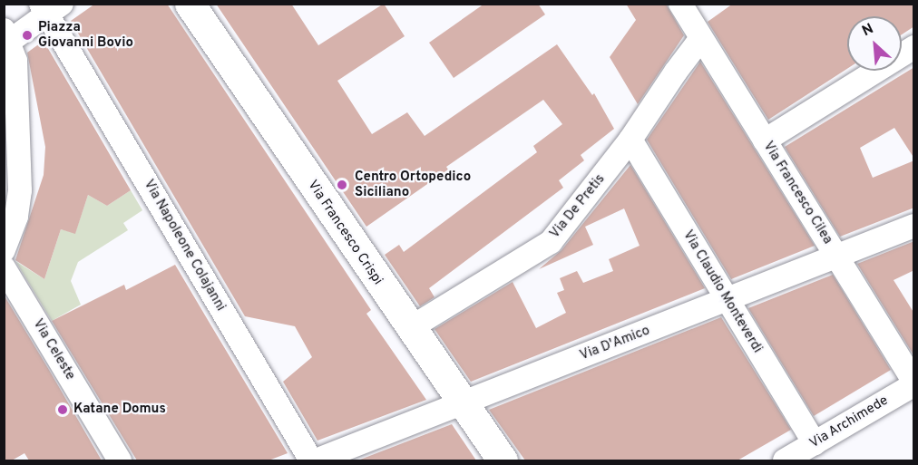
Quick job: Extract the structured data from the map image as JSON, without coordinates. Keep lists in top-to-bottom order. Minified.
{"streets":{"main road":["Via Francesco Crispi"],"street":["Via Francesco Cilea","Via De Pretis","Via Napoleone Colajanni","Via Claudio Monteverdi","Via D'Amico","Via Celeste","Via Archimede"]},"crossings":[["Via Francesco Cilea","Via De Pretis"],["Via Francesco Cilea","Via D'Amico"],["Via Francesco Cilea","Via Archimede"],["Via De Pretis","Via Francesco Crispi"],["Via De Pretis","Via Claudio Monteverdi"],["Via Francesco Crispi","Via D'Amico"],["Via Claudio Monteverdi","Via D'Amico"],["Via Claudio Monteverdi","Via Archimede"]],"places":["Piazza Giovanni Bovio","Centro Ortopedico Siciliano","Katane Domus"],"north":"top left"}
